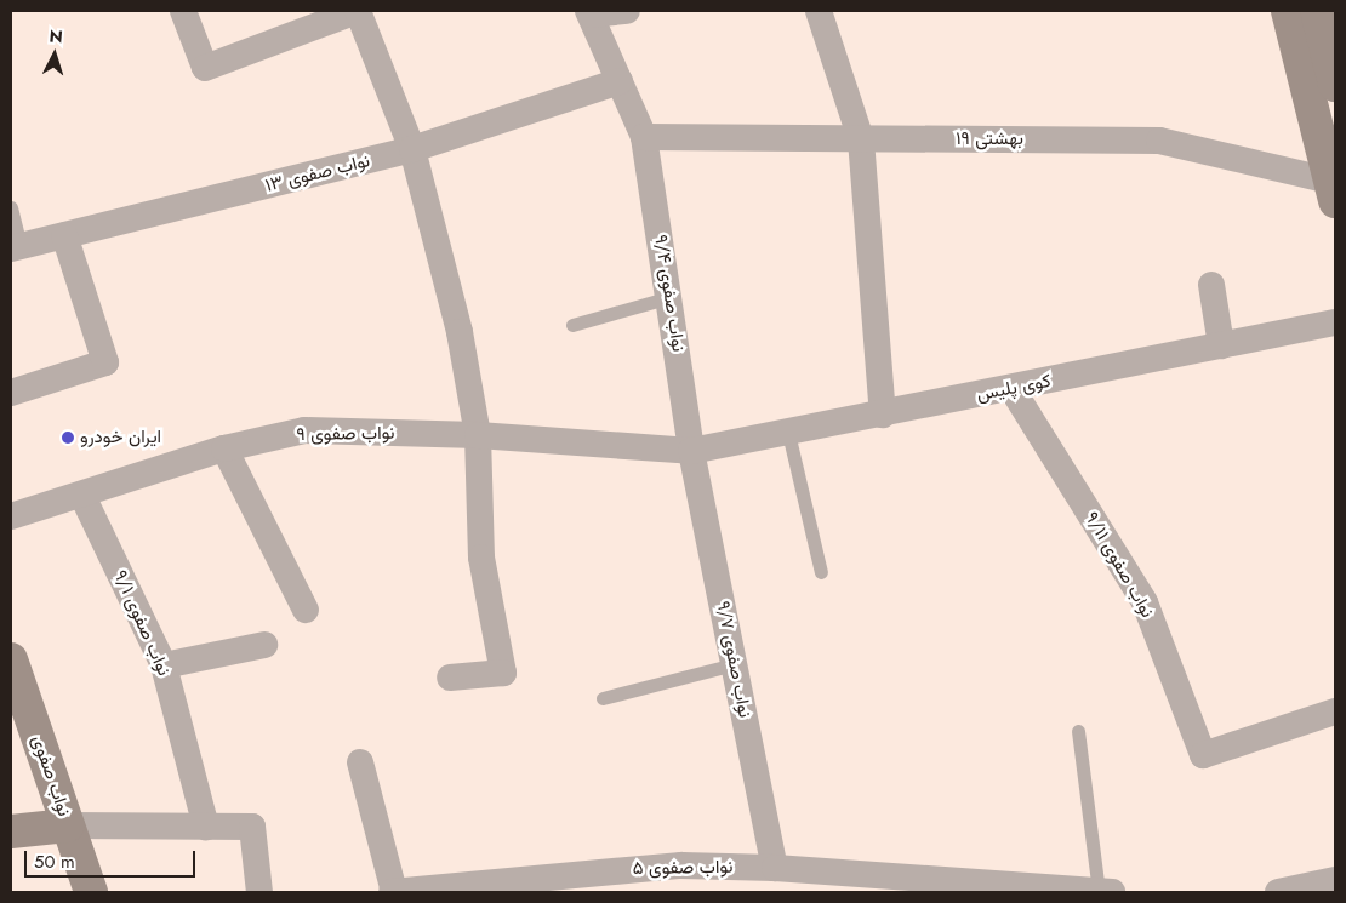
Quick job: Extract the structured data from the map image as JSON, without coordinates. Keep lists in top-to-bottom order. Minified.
{"streets":{"main road":["نواب صفوی"],"street":["بهشتی ۱۹","نواب صفوی ۱۳","نواب صفوی ۹/۴","کوی پلیس","نواب صفوی ۹","نواب صفوی ۹/۱۱","نواب صفوی ۹/۱","نواب صفوی ۹/۷","نواب صفوی ۵"]},"crossings":[["بهشتی ۱۹","نواب صفوی ۹/۴"],["نواب صفوی ۱۳","نواب صفوی ۹/۴"],["نواب صفوی ۹/۴","کوی پلیس"],["نواب صفوی ۹/۴","نواب صفوی ۹"],["نواب صفوی ۹/۴","نواب صفوی ۹/۷"],["کوی پلیس","نواب صفوی ۹"],["کوی پلیس","نواب صفوی ۹/۱۱"],["کوی پلیس","نواب صفوی ۹/۷"],["نواب صفوی ۹","نواب صفوی ۹/۱"],["نواب صفوی ۹","نواب صفوی ۹/۷"],["نواب صفوی ۹/۷","نواب صفوی ۵"]],"places":["ایران خودرو"],"scale_bar":"50 m","north":"top"}
